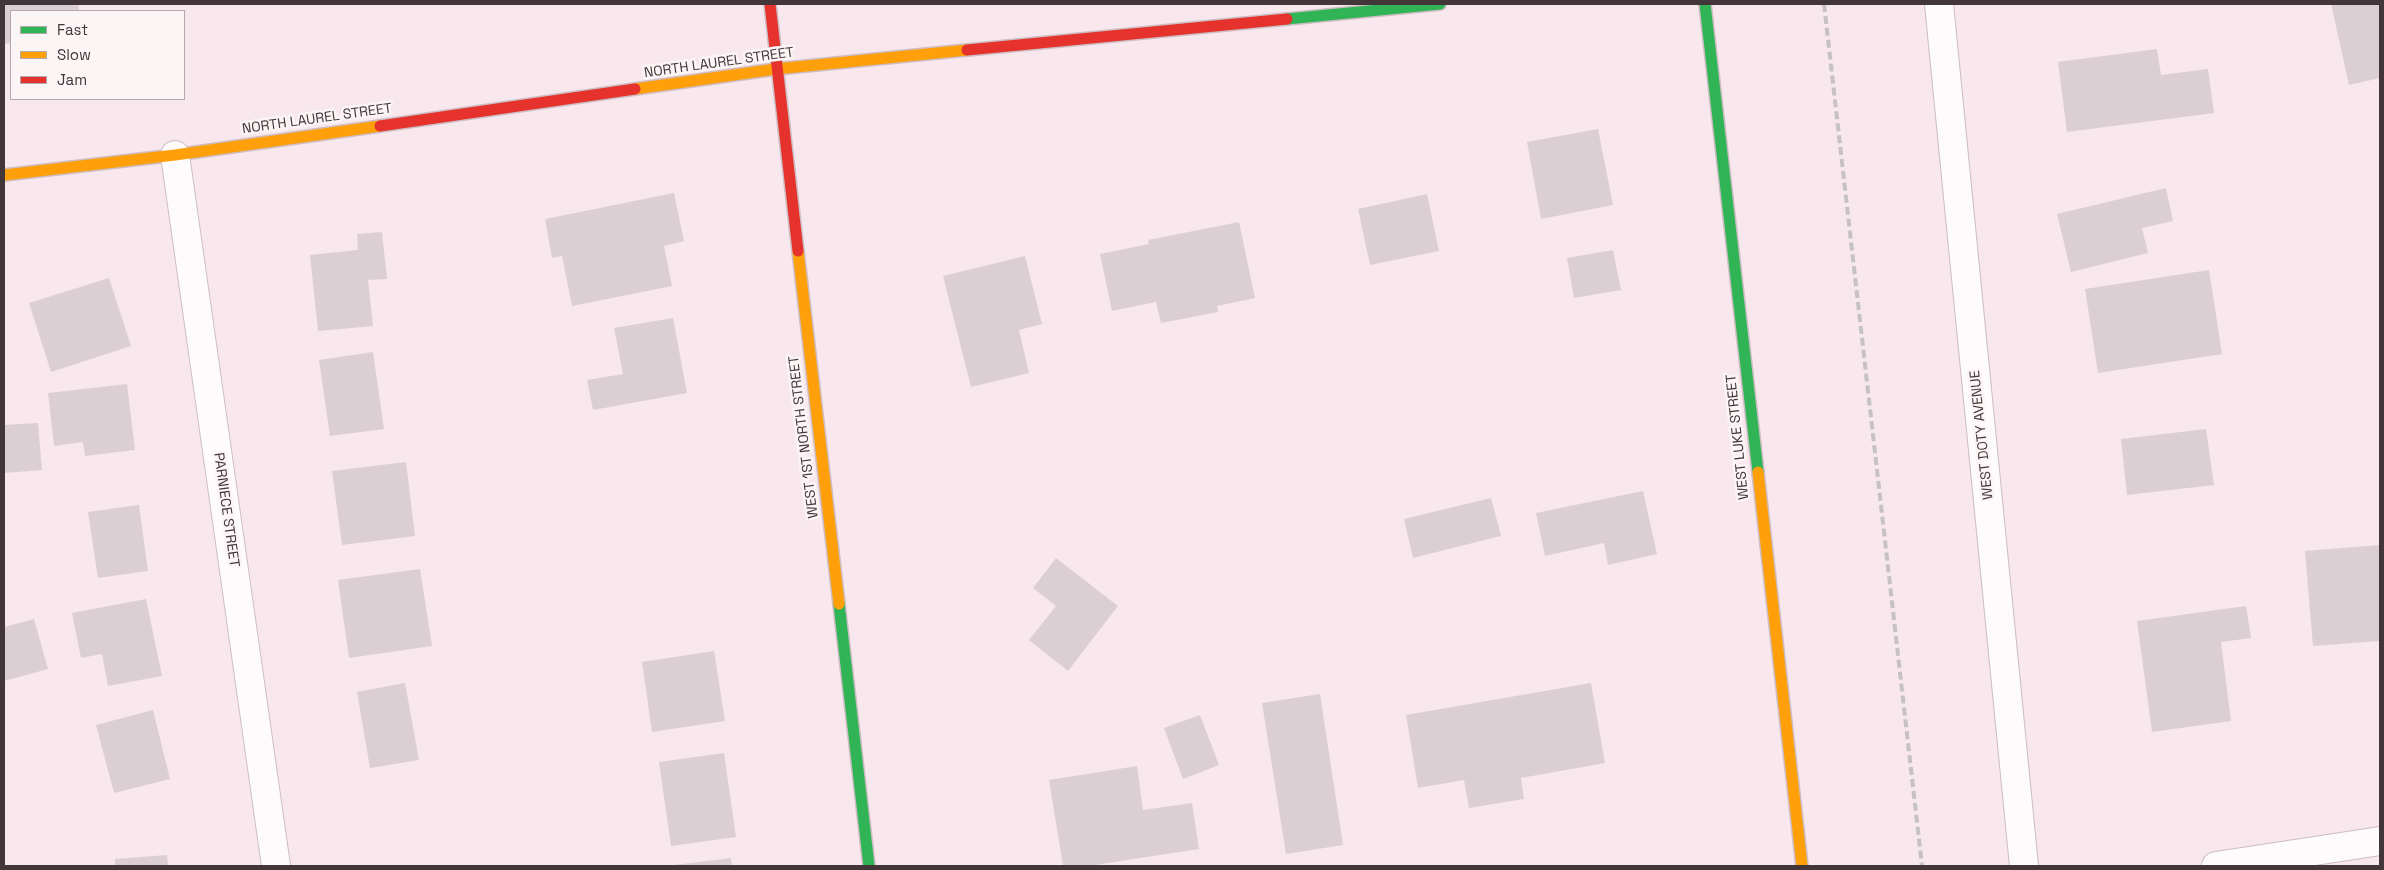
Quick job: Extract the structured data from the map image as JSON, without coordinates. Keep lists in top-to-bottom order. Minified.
{"streets":{"street":["NORTH LAUREL STREET","WEST DOTY AVENUE","WEST 1ST NORTH STREET","WEST LUKE STREET","PARNIECE STREET"]},"crossings":[["NORTH LAUREL STREET","WEST 1ST NORTH STREET"],["NORTH LAUREL STREET","PARNIECE STREET"]],"legend":["Fast","Slow","Jam"]}
